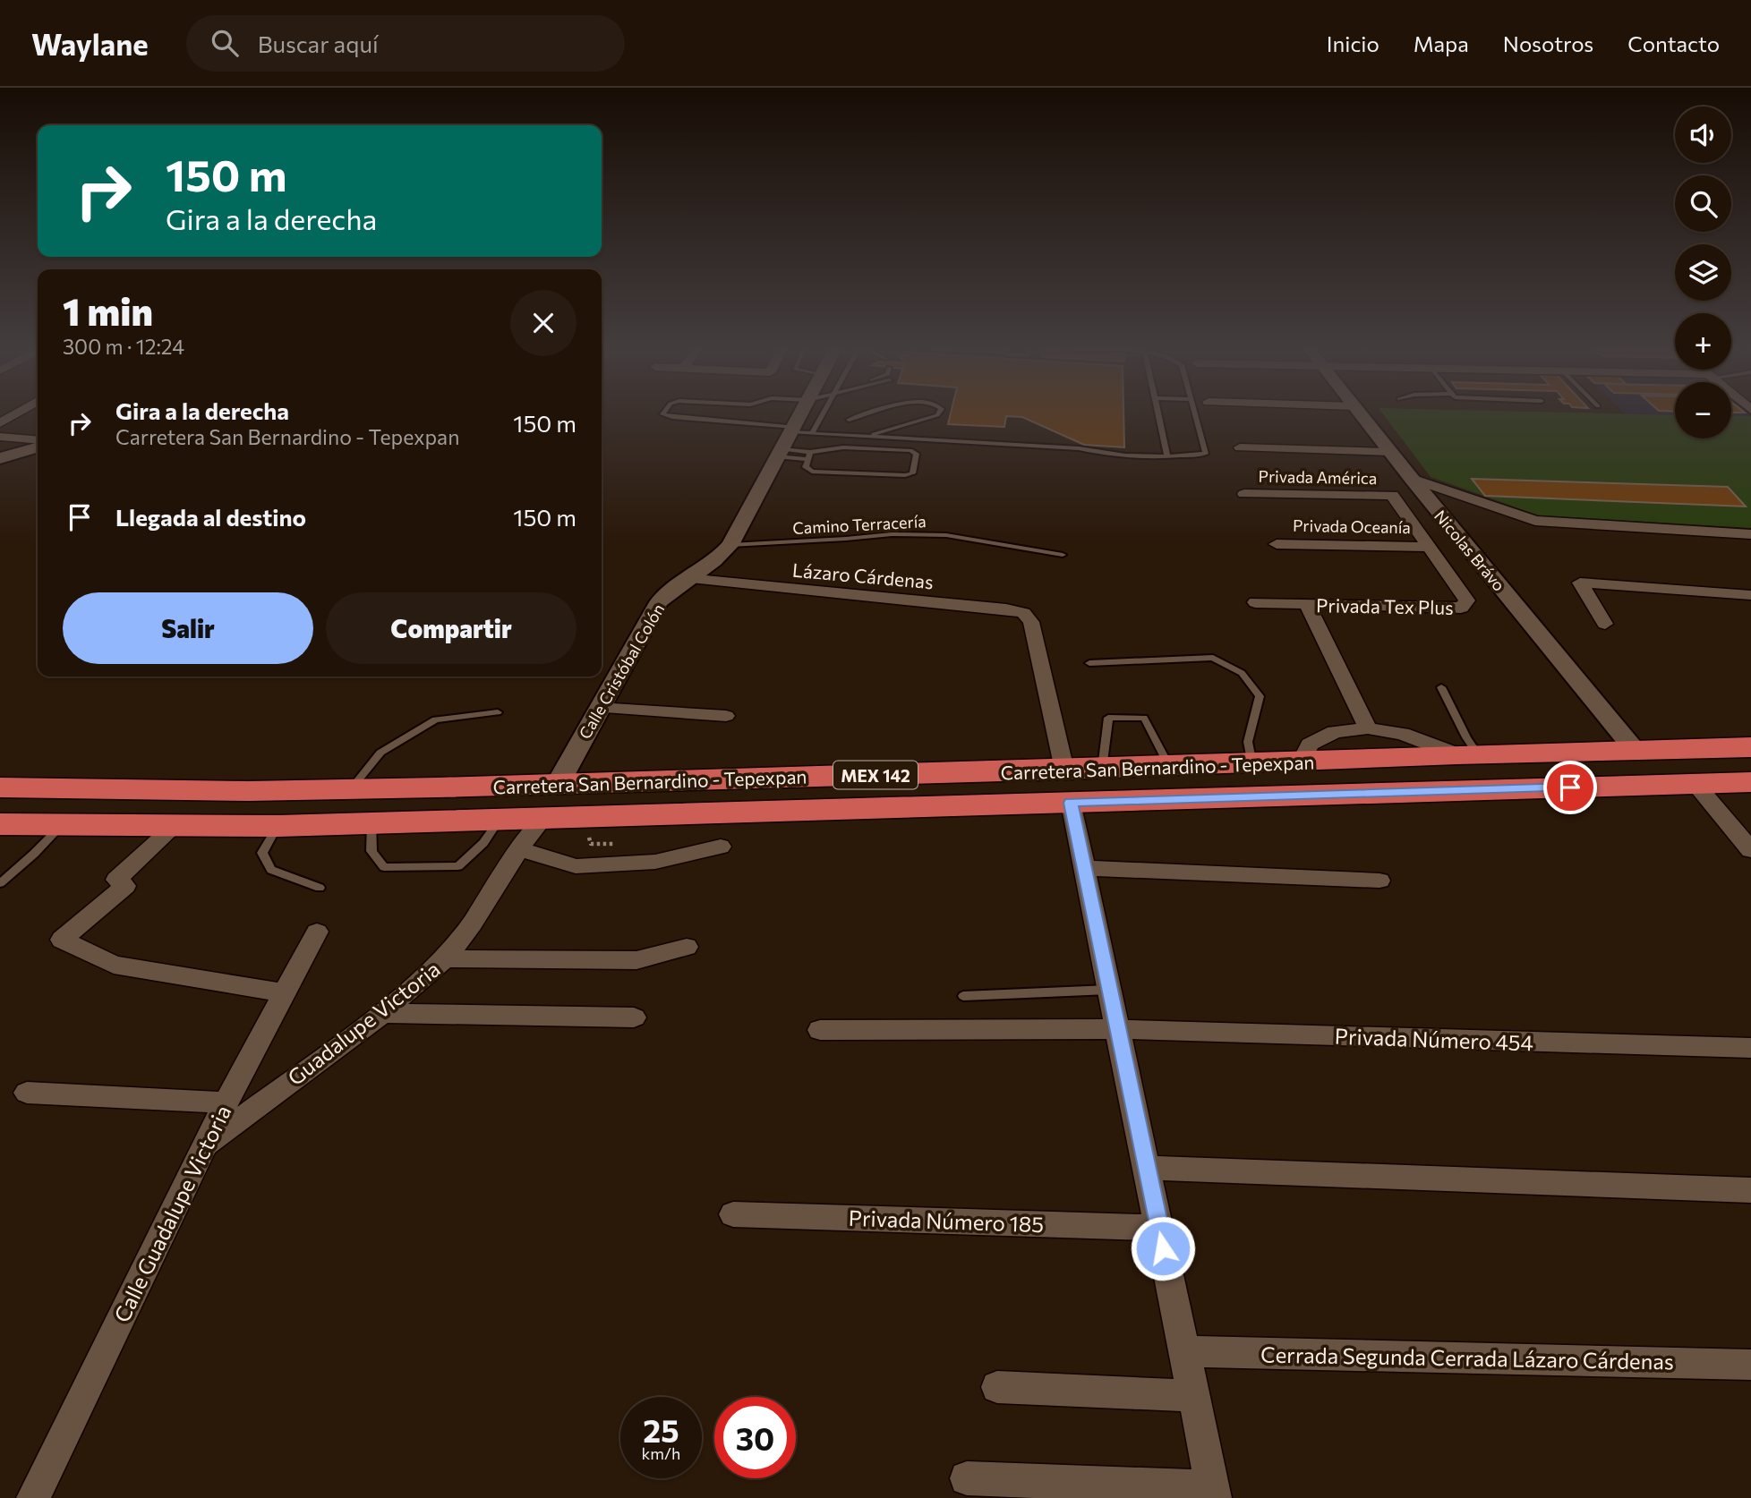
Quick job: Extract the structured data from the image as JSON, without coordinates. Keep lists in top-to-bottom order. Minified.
{"streets":{"highway":["Carretera San Bernardino - Tepexpan","MEX 142"],"street":["Privada América","Privada Oceanía","Nicolas Brávo","Lázaro Cárdenas","Privada Tex Plus","Calle Cristóbal Colón","Guadalupe Victoria","Privada Número 454","Calle Guadalupe Victoria","Privada Número 185","Cerrada Segunda Cerrada Lázaro Cárdenas"],"lane":["Camino Terracería"]},"crossings":[["Privada América","Privada Tex Plus"],["Camino Terracería","Calle Cristóbal Colón"],["Privada Oceanía","Privada Tex Plus"],["Nicolas Brávo","Carretera San Bernardino - Tepexpan"],["Lázaro Cárdenas","Calle Cristóbal Colón"],["Lázaro Cárdenas","Carretera San Bernardino - Tepexpan"],["Calle Cristóbal Colón","Carretera San Bernardino - Tepexpan"],["Carretera San Bernardino - Tepexpan","Guadalupe Victoria"],["Guadalupe Victoria","Calle Guadalupe Victoria"]],"page":{"header":"Waylane","search":"Buscar aquí","nav":["Inicio","Mapa","Nosotros","Contacto"],"map_buttons":["+","−"],"turn":["150 m","Gira a la derecha"],"heading":["1 min","300 m · 12:24"],"list":[{"name":"Gira a la derecha","note":"Carretera San Bernardino - Tepexpan","value":"150 m"},{"name":"Llegada al destino","value":"150 m"}],"buttons":["Salir","Compartir"],"speed":"25 km/h","limit":"30"}}
